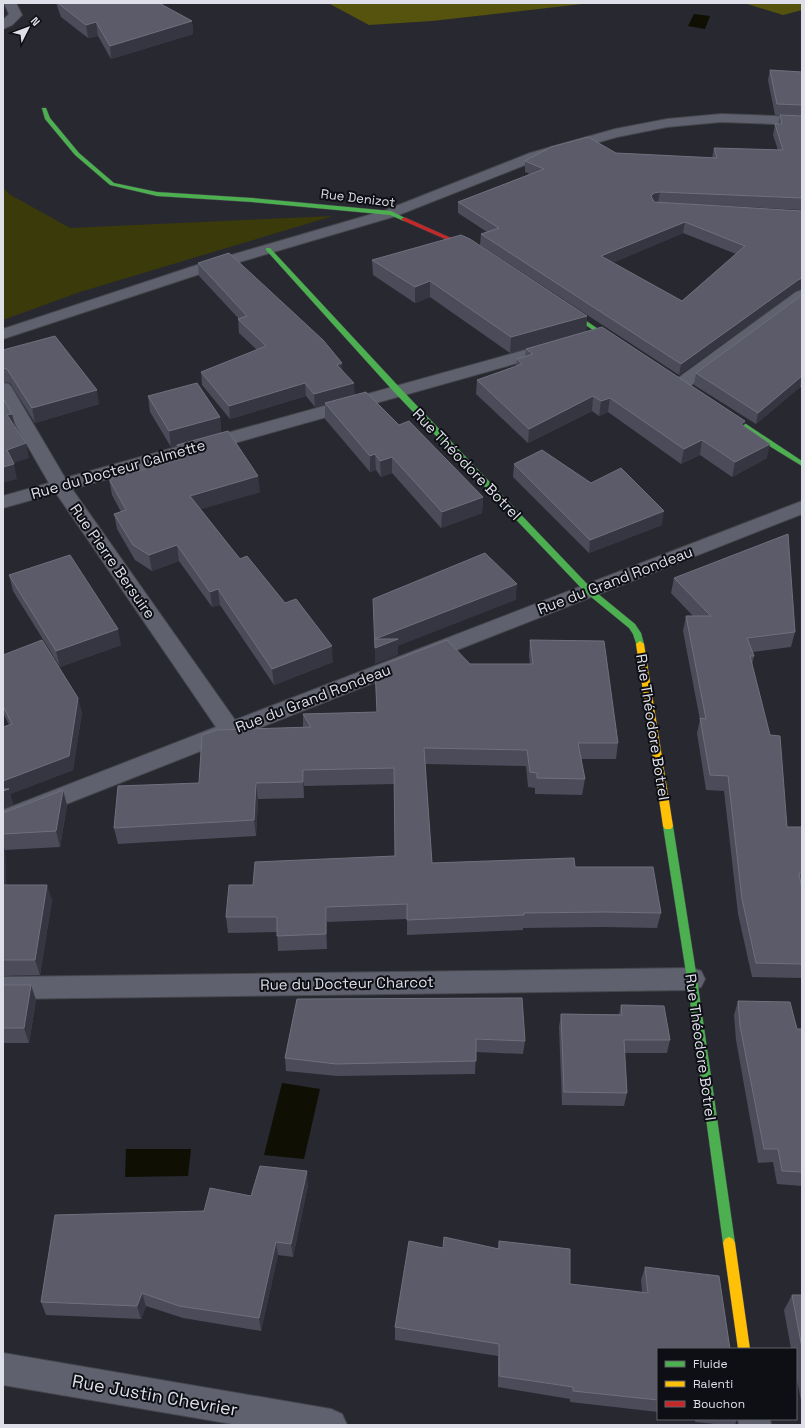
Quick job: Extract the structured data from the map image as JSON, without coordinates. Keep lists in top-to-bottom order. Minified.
{"streets":{"street":["Rue Denizot","Rue Théodore Botrel","Rue du Docteur Calmette","Rue Pierre Bersuire","Rue du Grand Rondeau","Rue du Docteur Charcot","Rue Justin Chevrier"]},"crossings":[["Rue Théodore Botrel","Rue du Docteur Calmette"],["Rue Théodore Botrel","Rue du Grand Rondeau"],["Rue Théodore Botrel","Rue du Docteur Charcot"],["Rue du Docteur Calmette","Rue Pierre Bersuire"],["Rue Pierre Bersuire","Rue du Grand Rondeau"]],"legend":["Fluide","Ralenti","Bouchon"],"north":"top right"}
